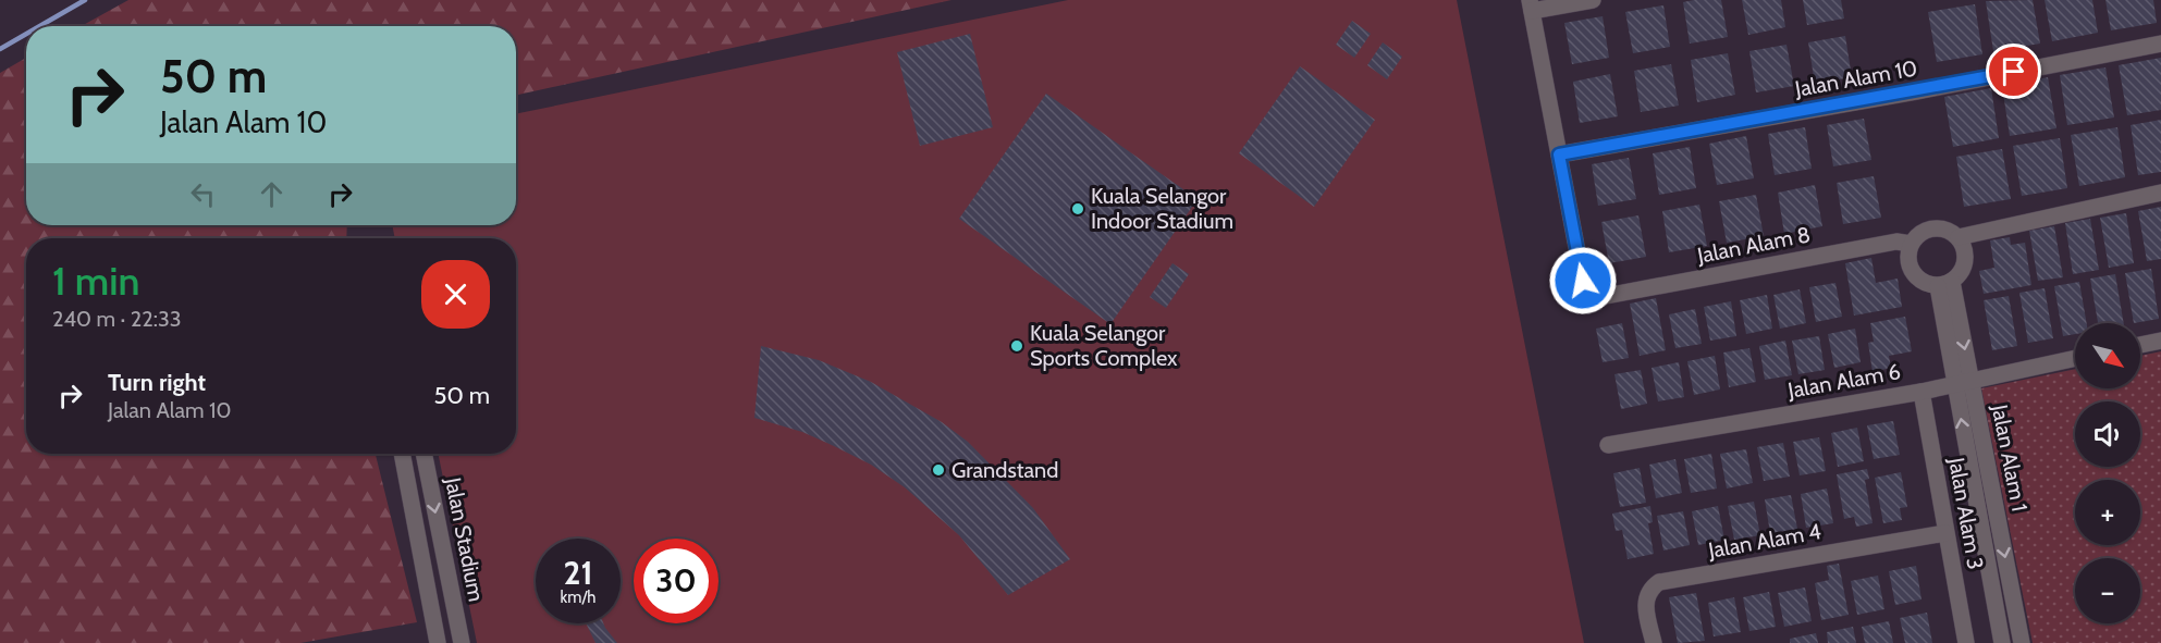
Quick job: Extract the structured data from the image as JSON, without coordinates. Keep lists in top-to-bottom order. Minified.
{"streets":{"street":["Jalan Alam 10","Jalan Alam 8","Jalan Alam 6","Jalan Alam 1","Jalan Alam 3","Jalan Stadium","Jalan Alam 4"]},"crossings":[["Jalan Alam 10","Jalan Alam 8"],["Jalan Alam 8","Jalan Alam 1"],["Jalan Alam 6","Jalan Alam 1"],["Jalan Alam 6","Jalan Alam 3"],["Jalan Alam 3","Jalan Alam 4"]],"places":["Kuala Selangor Indoor Stadium","Kuala Selangor Sports Complex","Grandstand"],"north":"bottom right","page":{"turn":["50 m","Jalan Alam 10"],"heading":["1 min","240 m · 22:33"],"map_buttons":["+","−"],"list":[{"name":"Turn right","note":"Jalan Alam 10","value":"50 m"}],"speed":"21 km/h","limit":"30"}}
